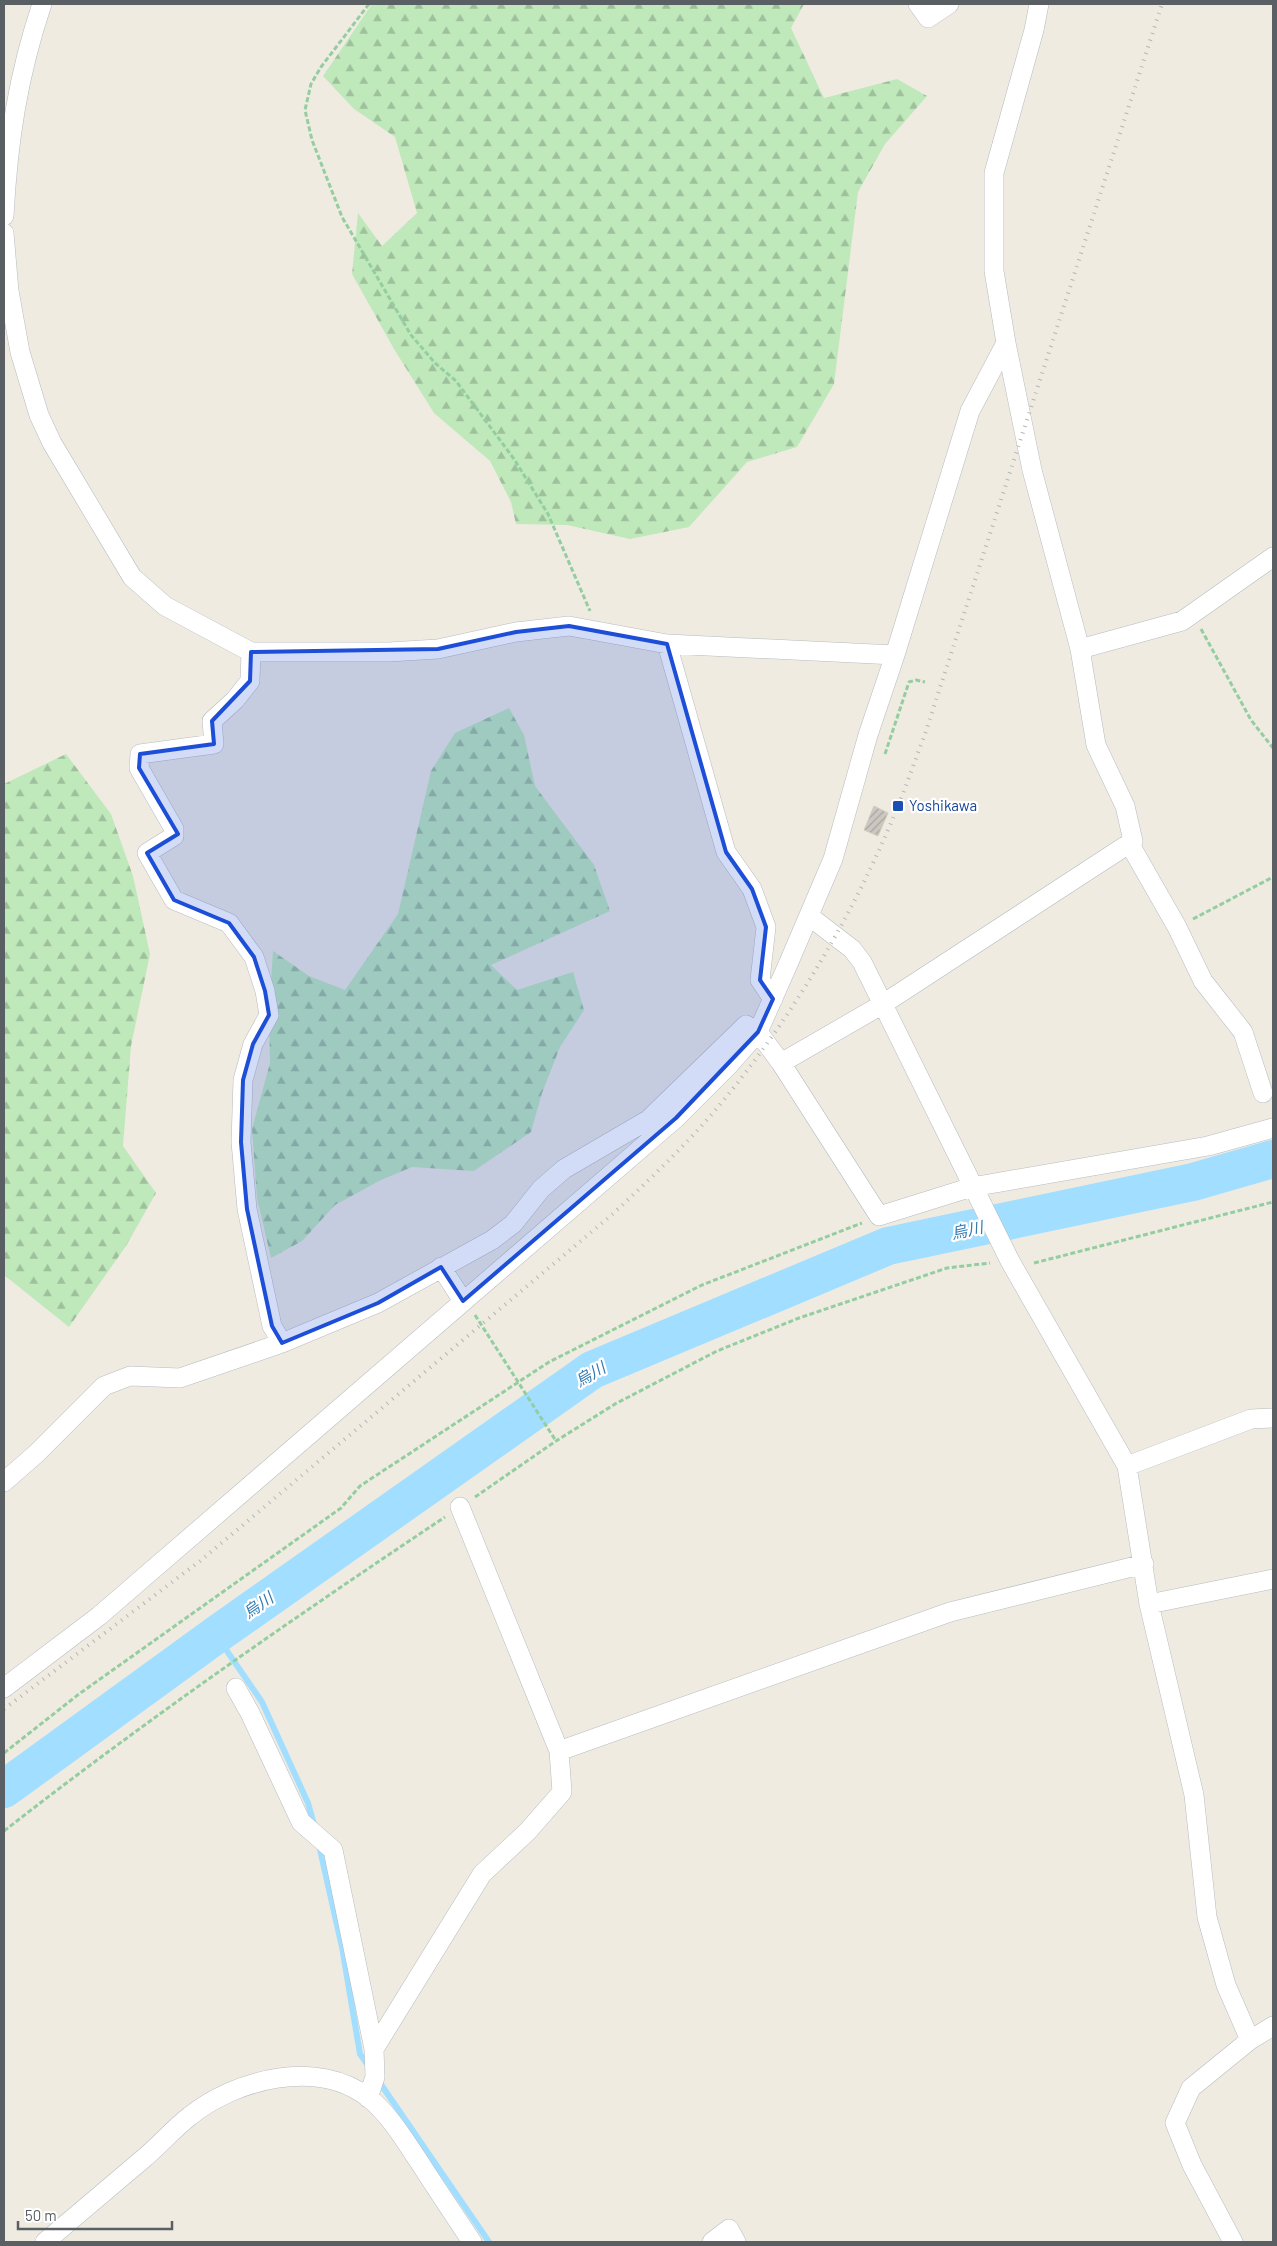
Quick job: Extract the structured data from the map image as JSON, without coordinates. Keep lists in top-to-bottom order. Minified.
{"water":["烏川"],"places":{"transit":["Yoshikawa"]},"scale_bar":"50 m"}
